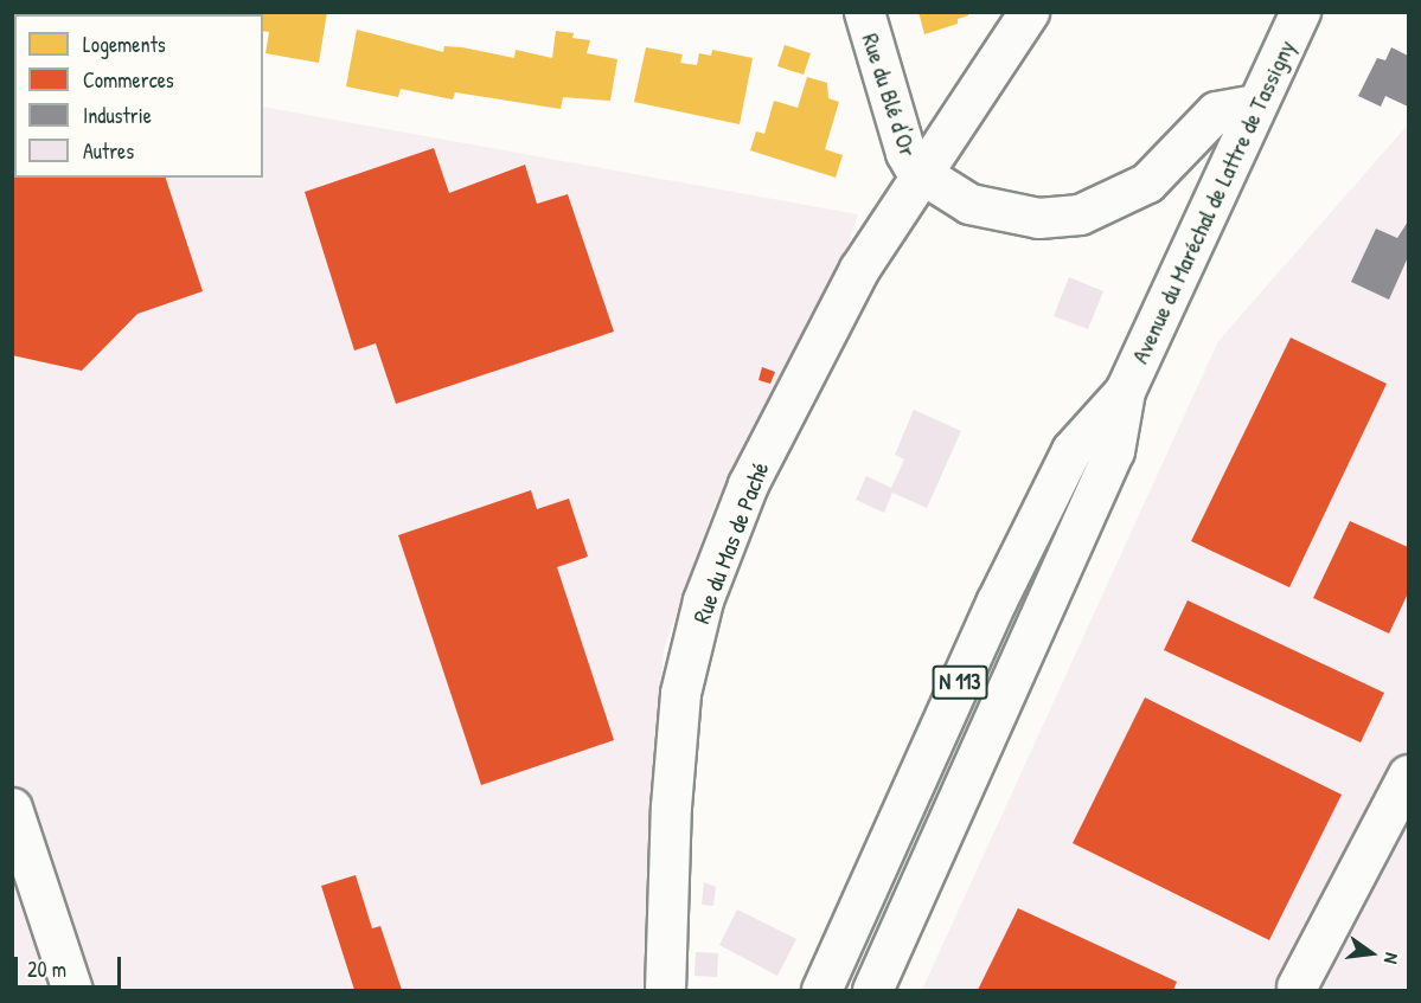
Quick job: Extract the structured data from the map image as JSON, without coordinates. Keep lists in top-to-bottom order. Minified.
{"streets":{"street":["Rue du Blé d'Or","Avenue du Maréchal de Lattre de Tassigny","Rue du Mas de Paché","N 113"]},"crossings":[["Rue du Blé d'Or","Avenue du Maréchal de Lattre de Tassigny"],["Rue du Blé d'Or","Rue du Mas de Paché"]],"legend":["Logements","Commerces","Industrie","Autres"],"scale_bar":"20 m","north":"right"}
